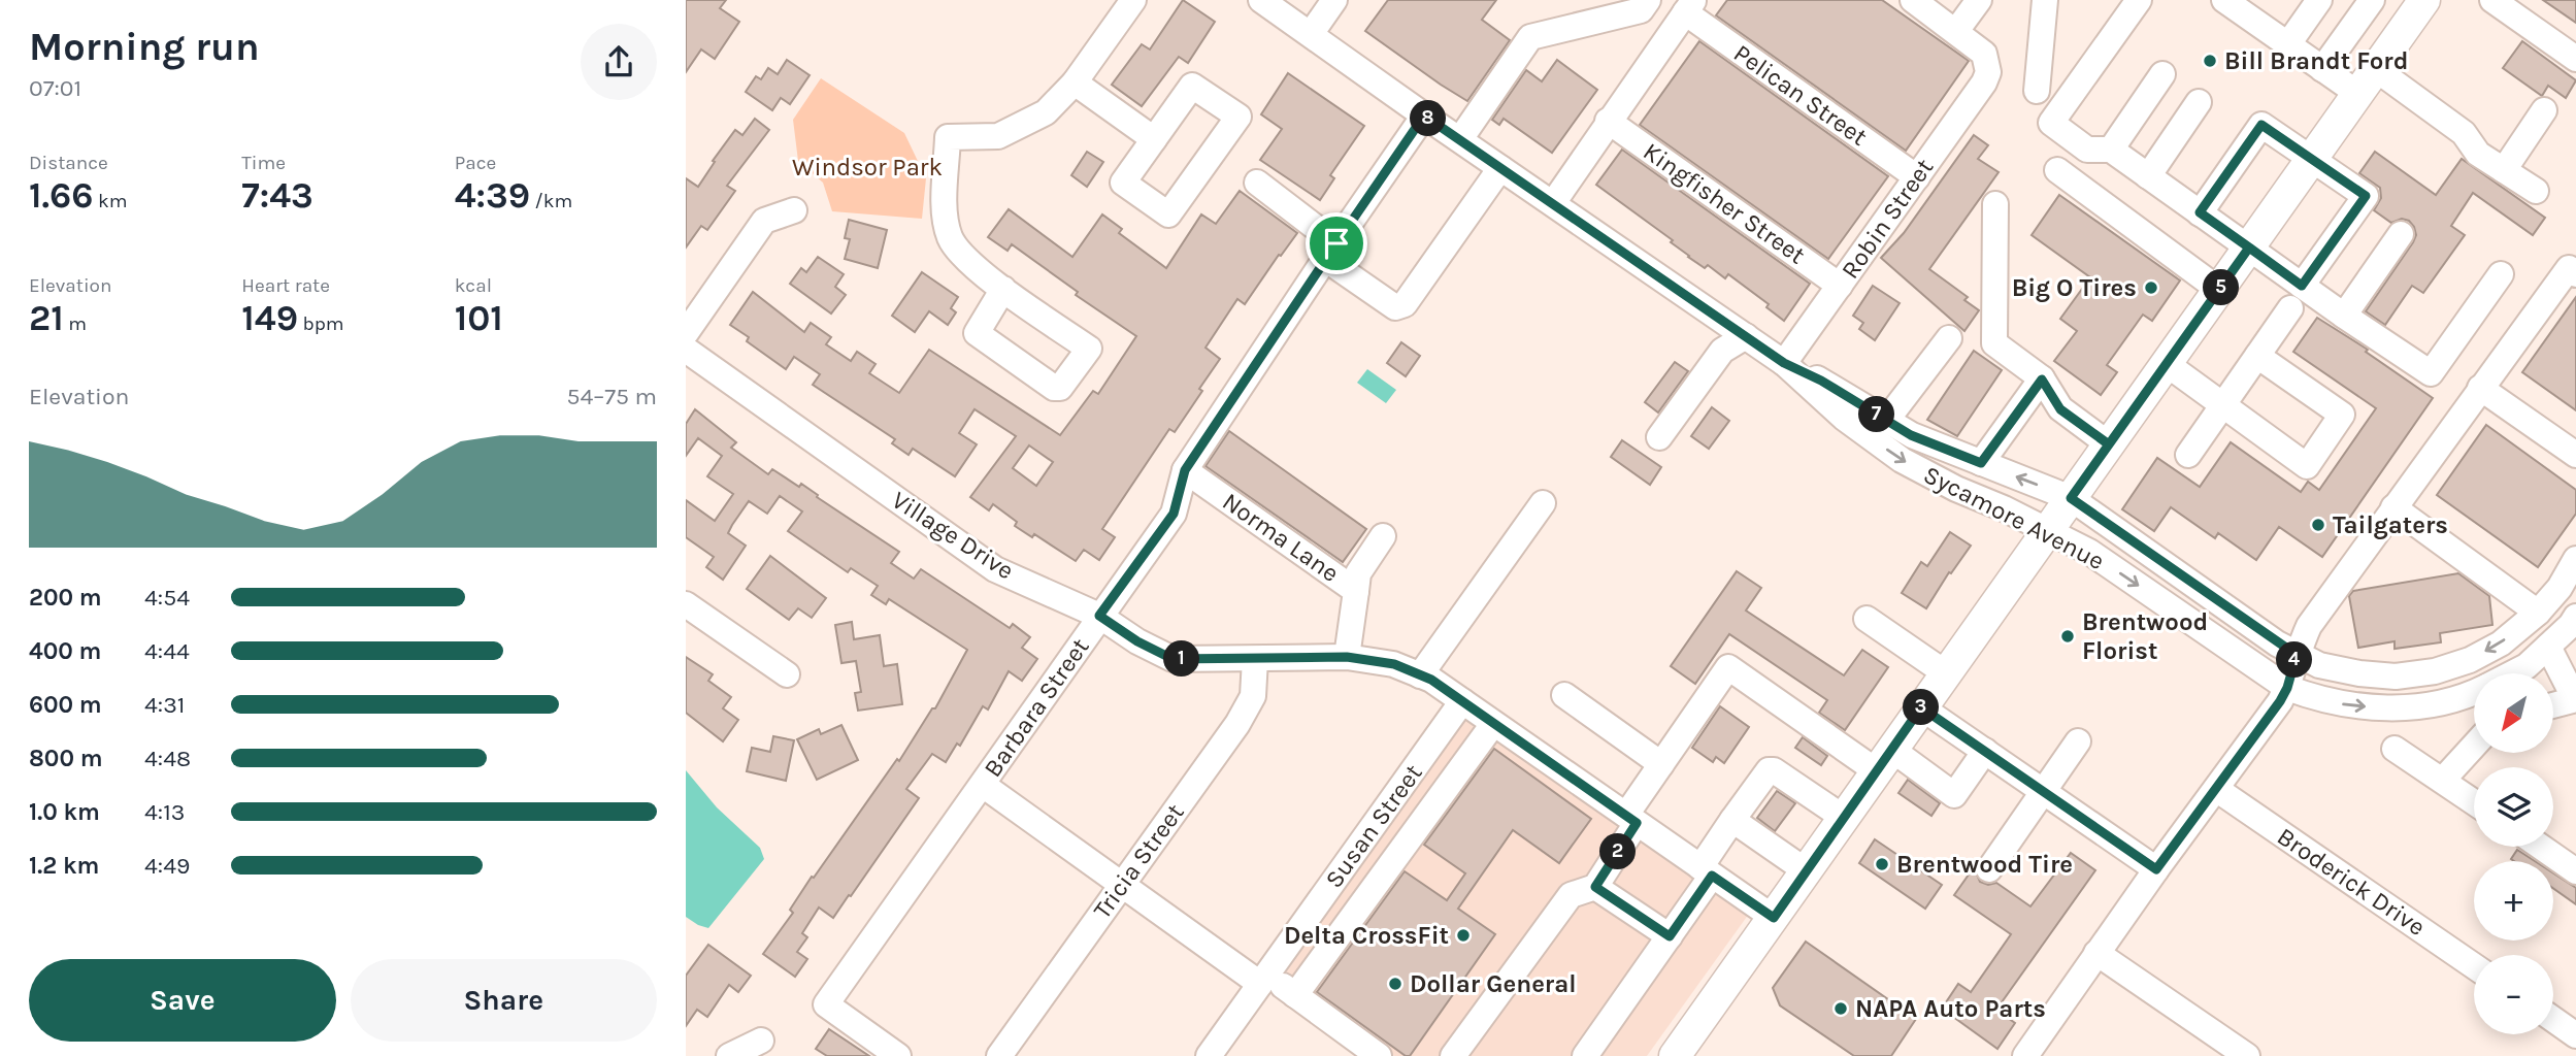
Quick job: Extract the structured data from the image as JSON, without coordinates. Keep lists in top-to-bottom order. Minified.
{"streets":{"street":["Pelican Street","Kingfisher Street","Robin Street","Sycamore Avenue","Village Drive","Norma Lane","Barbara Street","Susan Street","Tricia Street","Broderick Drive"]},"crossings":[["Pelican Street","Robin Street"],["Kingfisher Street","Robin Street"],["Robin Street","Sycamore Avenue"],["Sycamore Avenue","Barbara Street"],["Village Drive","Norma Lane"],["Village Drive","Barbara Street"],["Village Drive","Susan Street"],["Village Drive","Tricia Street"],["Norma Lane","Barbara Street"]],"parks":["Windsor Park"],"places":["Bill Brandt Ford","Big O Tires","Tailgaters","Brentwood Florist","Brentwood Tire","Delta CrossFit","Dollar General","NAPA Auto Parts"],"north":"bottom left","page":{"heading":["Morning run","07:01"],"pins":["8","5","7","1","4","3","2"],"stats":[["Distance","1.66 km"],["Time","7:43"],["Pace","4:39 /km"],["Elevation","21 m"],["Heart rate","149 bpm"],["kcal","101"]],"chart":["Elevation","54–75 m"],"list":[{"name":"200 m","note":"4:54"},{"name":"400 m","note":"4:44"},{"name":"600 m","note":"4:31"},{"name":"800 m","note":"4:48"},{"name":"1.0 km","note":"4:13"},{"name":"1.2 km","note":"4:49"}],"map_buttons":["+","−"],"buttons":["Save","Share"]}}
